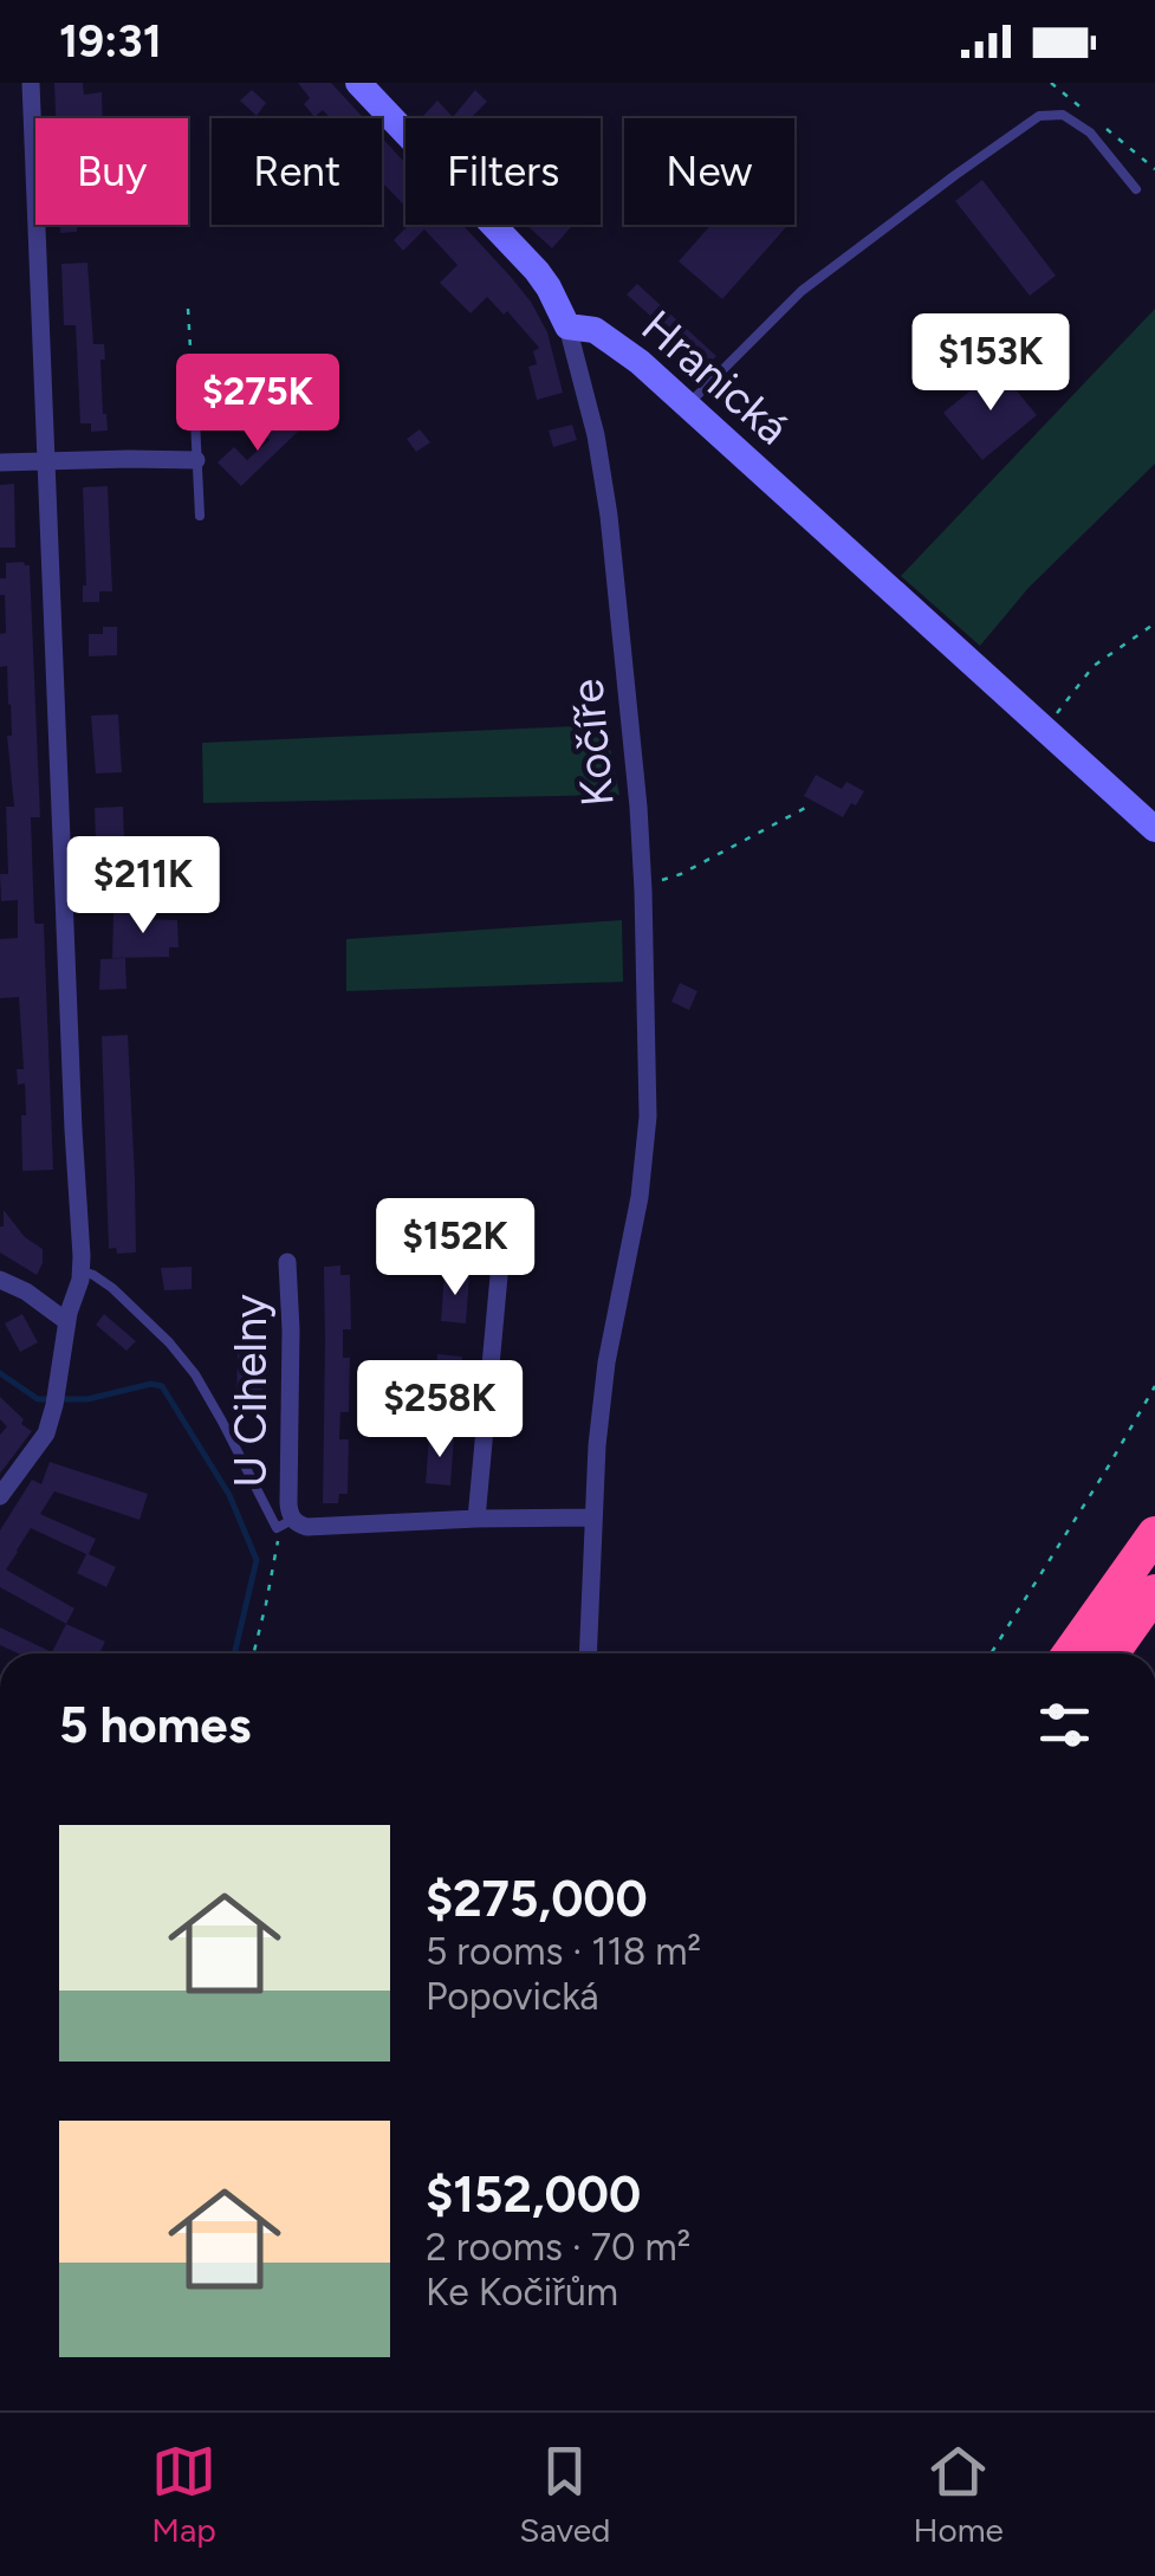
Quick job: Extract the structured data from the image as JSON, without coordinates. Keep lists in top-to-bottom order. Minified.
{"streets":{"main road":["Hranická"],"street":["Kočíře","U Cihelny"]},"crossings":[["Hranická","Kočíře"]],"page":{"status":"19:31","chip":["Buy","Rent","Filters","New"],"price":["$153K","$275K","$211K","$152K","$258K"],"heading":"5 homes","list":[{"name":"$275,000","note":"5 rooms · 118 m² · Popovická"},{"name":"$152,000","note":"2 rooms · 70 m² · Ke Kočiřům"}],"tabs":["Map","Saved","Home"]}}
